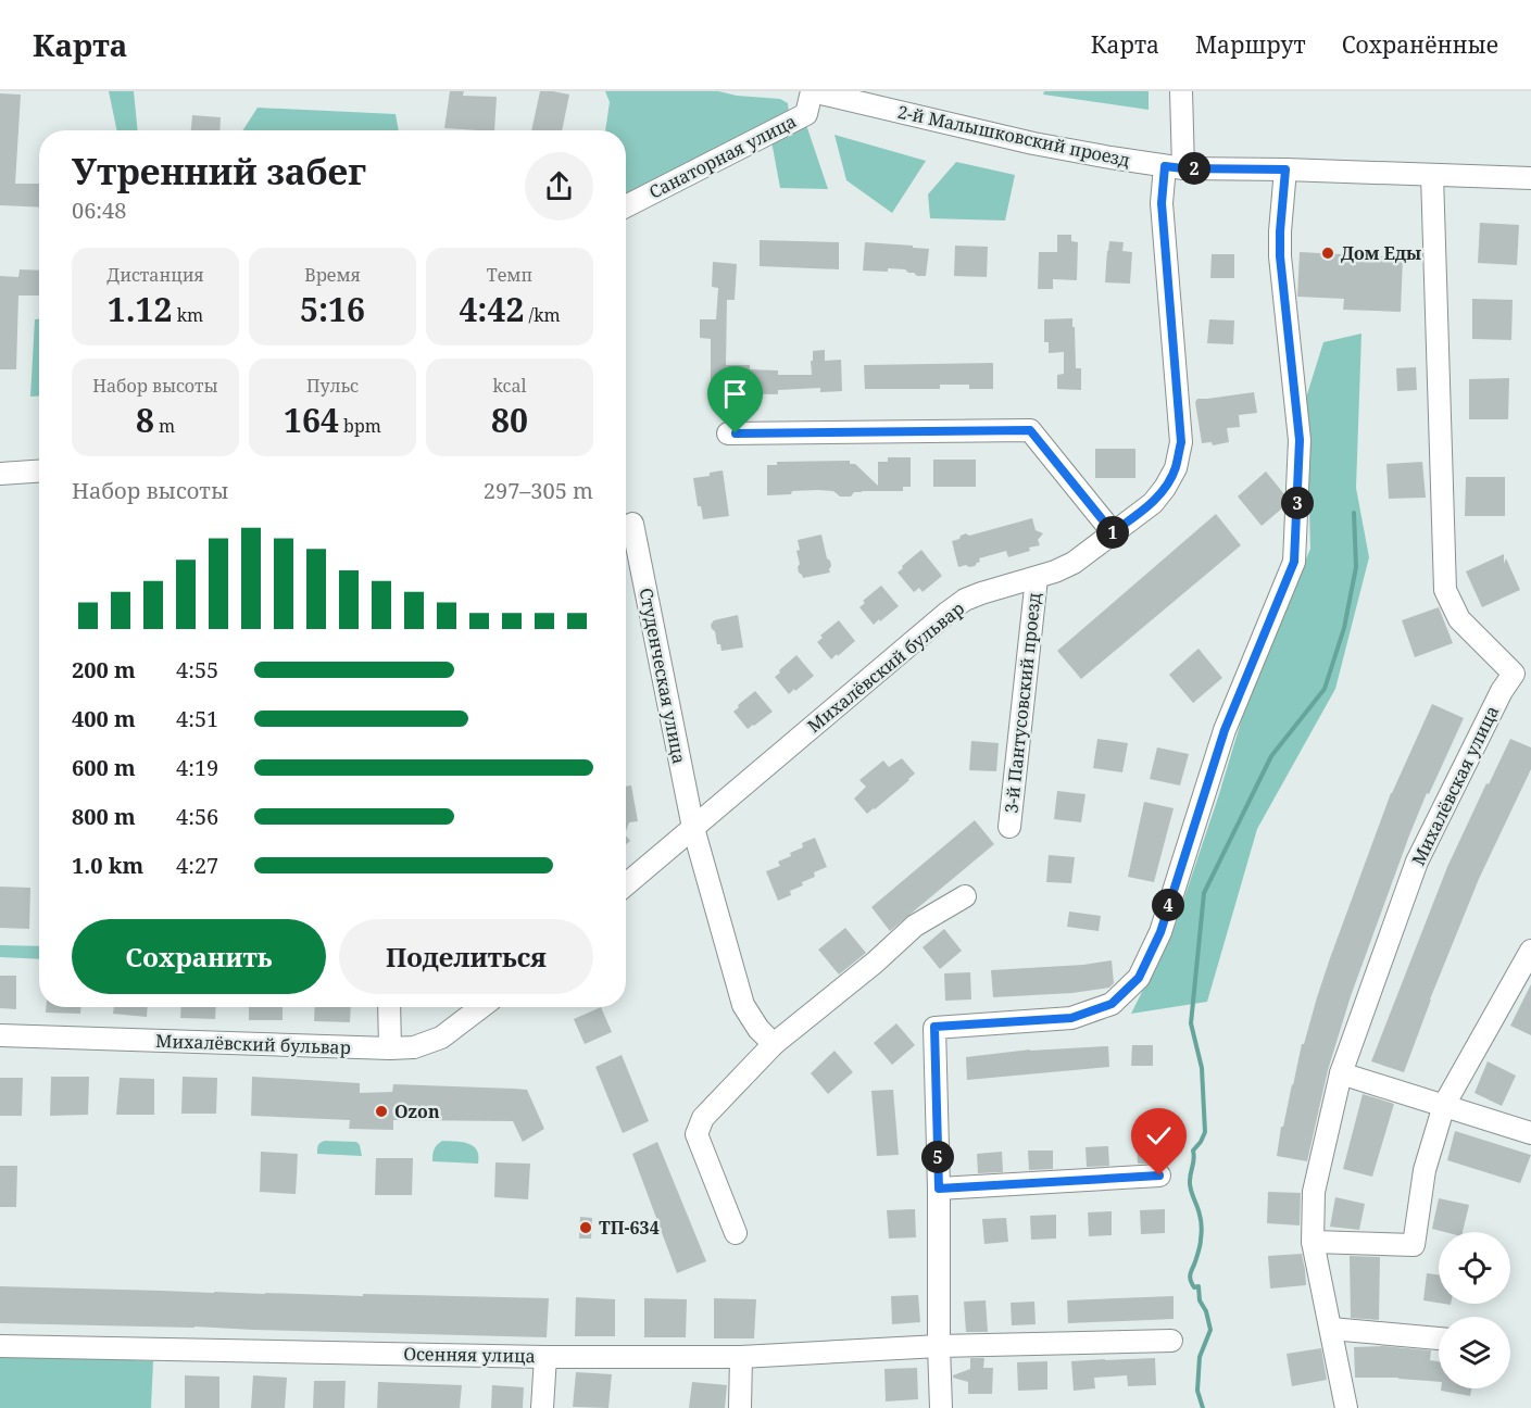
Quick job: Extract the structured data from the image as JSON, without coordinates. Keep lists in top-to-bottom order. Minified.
{"streets":{"street":["2-й Малышковский проезд","Санаторная улица","Михалёвский бульвар","Студенческая улица","3-й Пантусовский проезд","Михалёвская улица","Осенняя улица"]},"crossings":[["2-й Малышковский проезд","Санаторная улица"],["2-й Малышковский проезд","Михалёвский бульвар"],["2-й Малышковский проезд","Михалёвская улица"],["Михалёвский бульвар","Студенческая улица"],["Михалёвский бульвар","3-й Пантусовский проезд"]],"places":["Дом Еды","Ozon","ТП-634"],"page":{"header":"Карта","nav":["Карта","Маршрут","Сохранённые"],"heading":["Утренний забег","06:48"],"pins":["2","3","1","4","5"],"stats":[["Дистанция","1.12 km"],["Время","5:16"],["Темп","4:42 /km"],["Набор высоты","8 m"],["Пульс","164 bpm"],["kcal","80"]],"chart":["Набор высоты","297–305 m"],"list":[{"name":"200 m","note":"4:55"},{"name":"400 m","note":"4:51"},{"name":"600 m","note":"4:19"},{"name":"800 m","note":"4:56"},{"name":"1.0 km","note":"4:27"}],"buttons":["Сохранить","Поделиться"]}}
